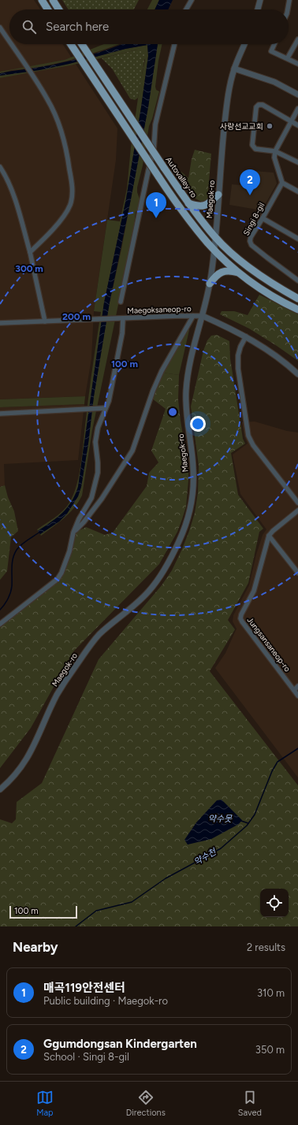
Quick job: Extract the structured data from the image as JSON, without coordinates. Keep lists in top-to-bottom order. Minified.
{"streets":{"highway":["Autovalley-ro"],"street":["Maegok-ro","Singi 8-gil","Maegoksaneop-ro","Jungsansaneop-ro"]},"crossings":[["Autovalley-ro","Maegok-ro"],["Maegok-ro","Maegoksaneop-ro"]],"water":["약수못","약수천"],"places":["사랑선교교회"],"scale_bar":"100 m","page":{"search":"Search here","pins":["2","1"],"scale":"100 m","heading":["Nearby","2 results"],"list":[{"mark":"1","name":"매곡119안전센터","note":"Public building · Maegok-ro","value":"310 m"},{"mark":"2","name":"Ggumdongsan Kindergarten","note":"School · Singi 8-gil","value":"350 m"}],"nav":["Map","Directions","Saved"]},"rings":["300 m","200 m","100 m"]}
